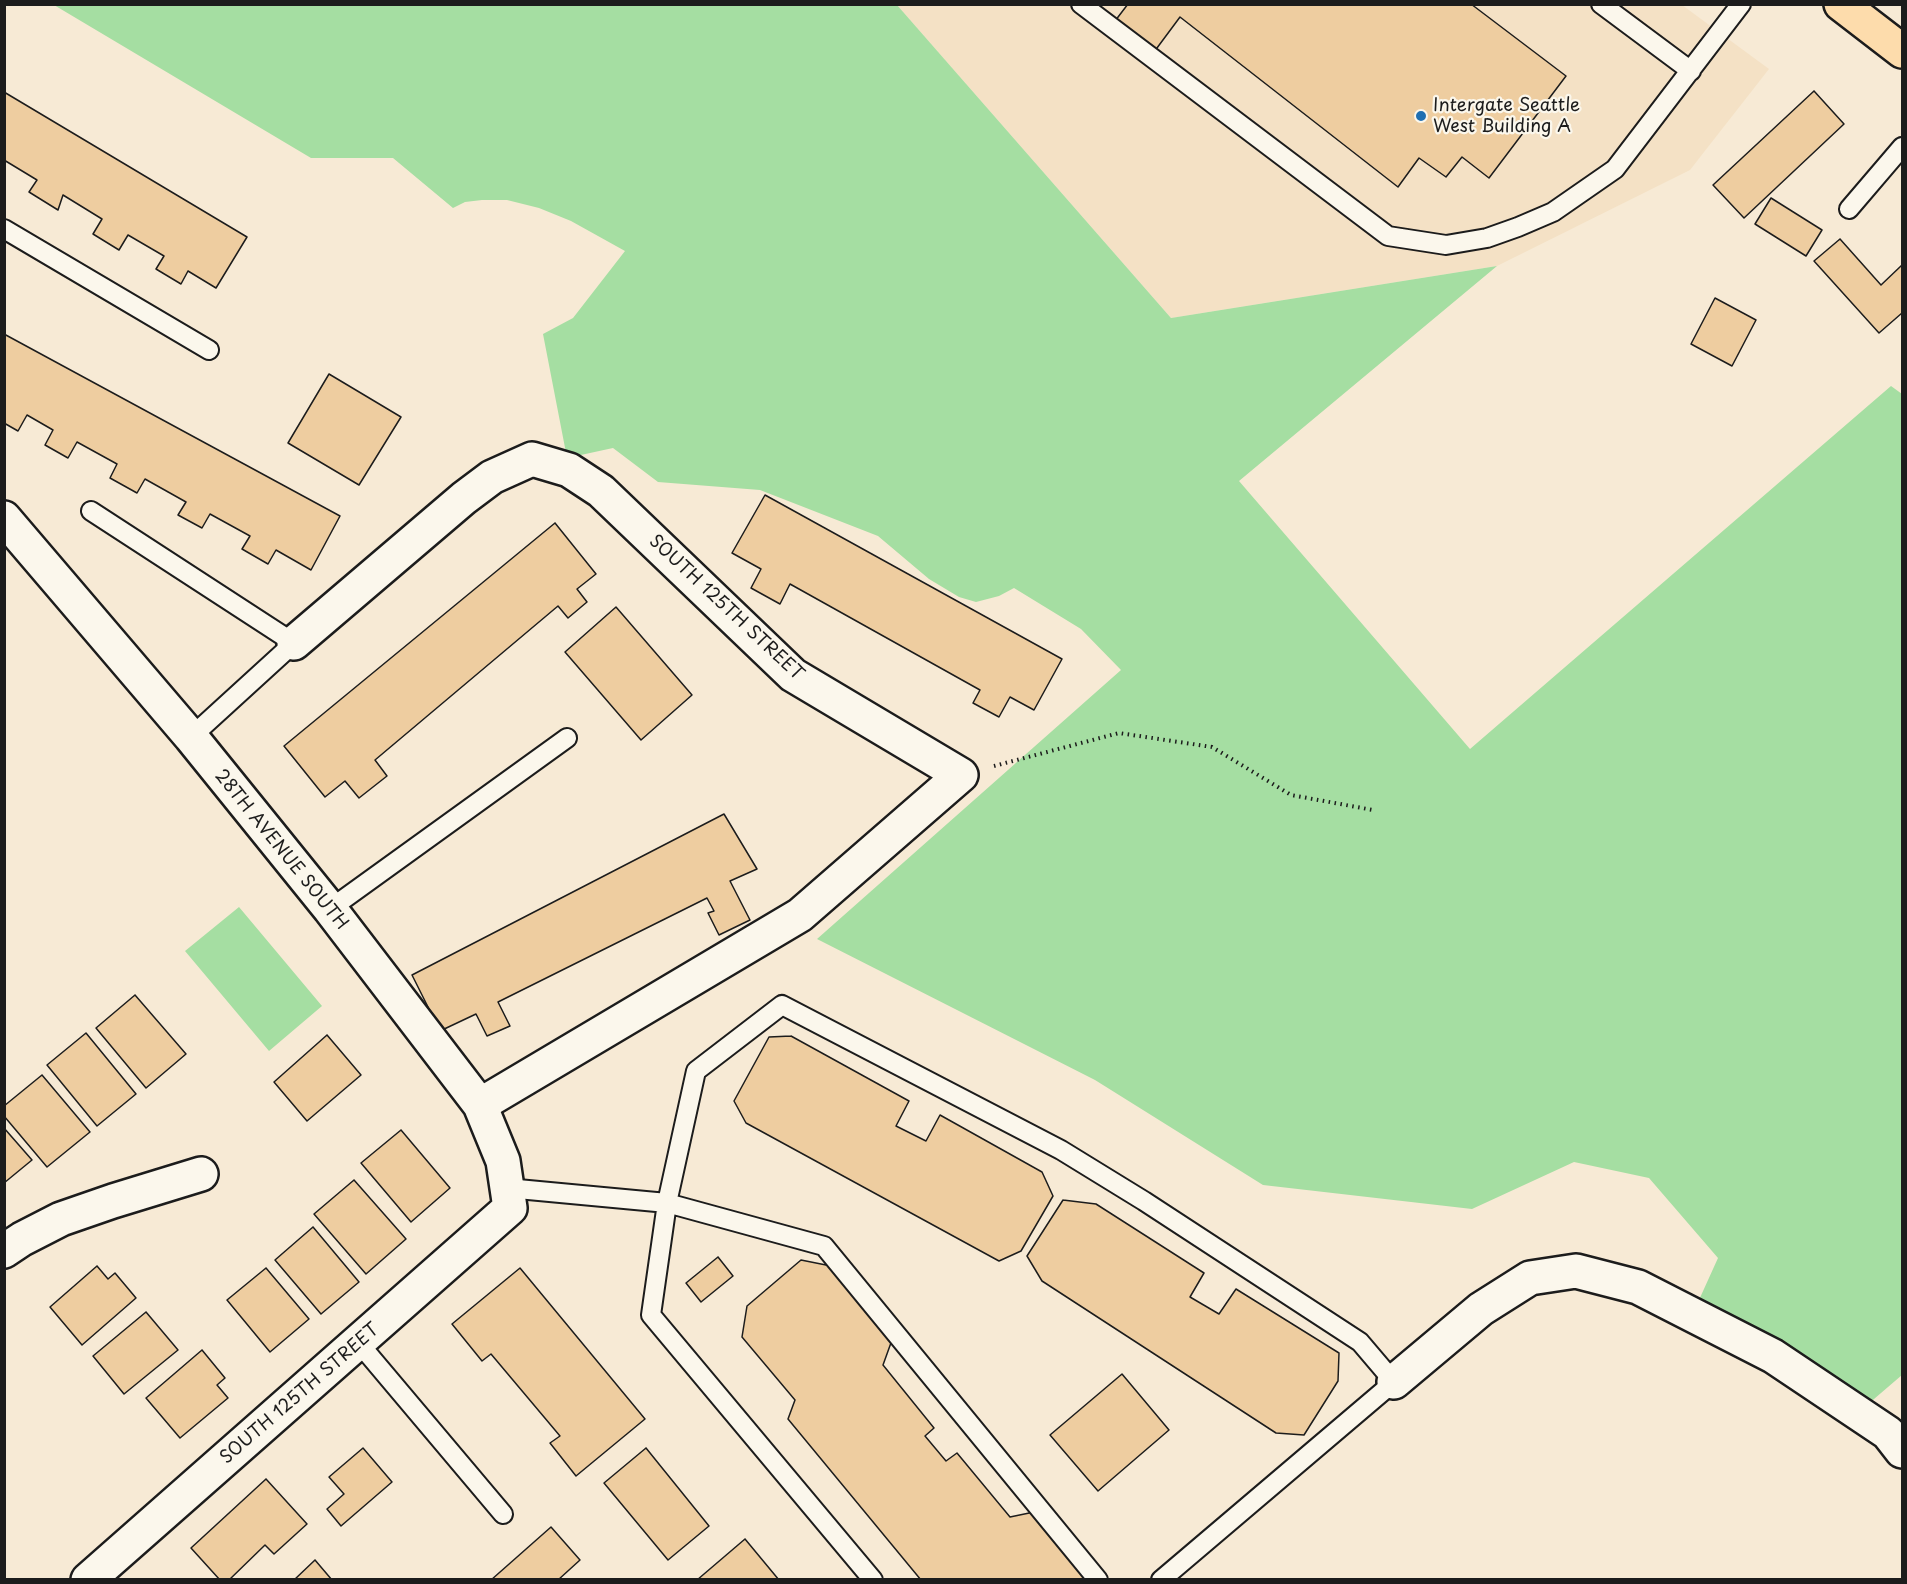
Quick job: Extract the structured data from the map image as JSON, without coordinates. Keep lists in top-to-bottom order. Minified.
{"streets":{"street":["SOUTH 125TH STREET","28TH AVENUE SOUTH"]},"crossings":[["SOUTH 125TH STREET","28TH AVENUE SOUTH"]],"places":["Intergate Seattle West Building A"]}
